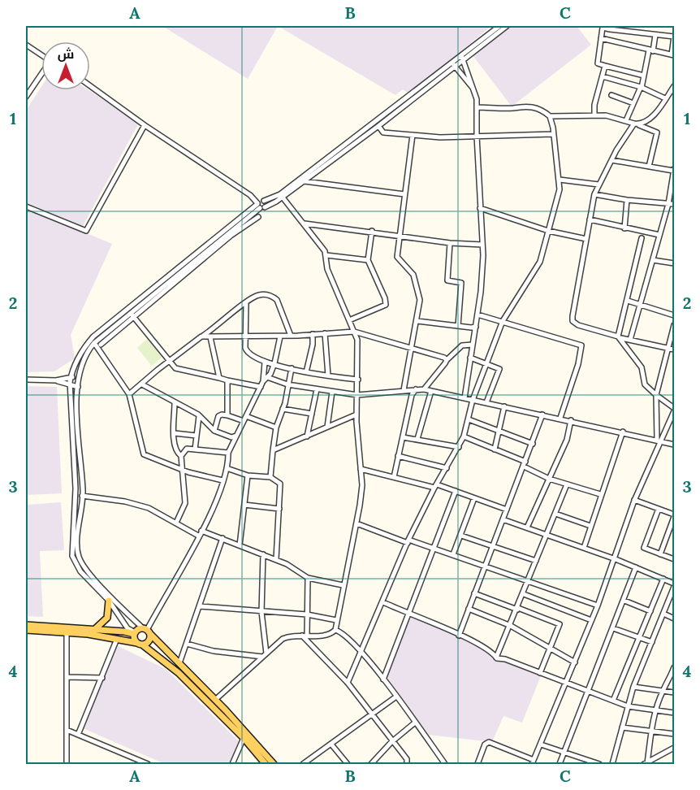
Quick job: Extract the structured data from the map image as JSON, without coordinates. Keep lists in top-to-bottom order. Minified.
{"north":"top","grid":{"columns":["A","B","C"],"rows":["1","2","3","4"]}}
